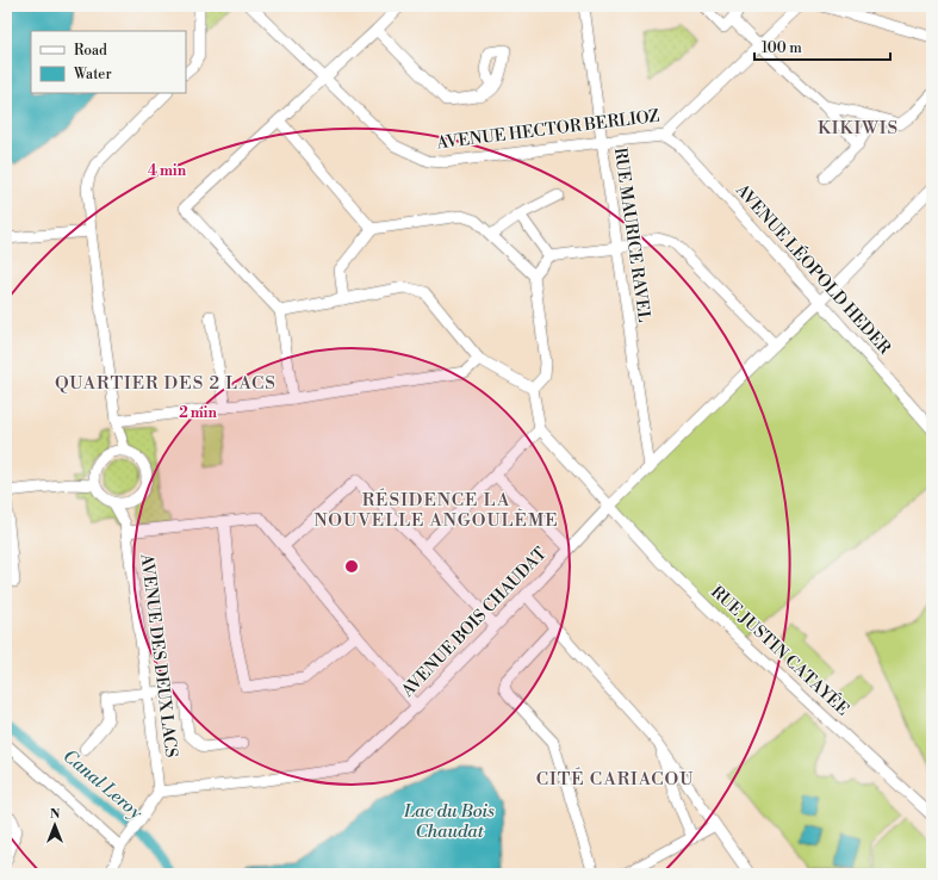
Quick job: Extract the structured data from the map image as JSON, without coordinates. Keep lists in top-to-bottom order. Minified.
{"streets":{"street":["AVENUE HECTOR BERLIOZ","RUE MAURICE RAVEL","AVENUE LÉOPOLD HEDER","AVENUE BOIS CHAUDAT","RUE JUSTIN CATAYÉE","AVENUE DES DEUX LACS"]},"crossings":[["AVENUE HECTOR BERLIOZ","RUE MAURICE RAVEL"],["AVENUE HECTOR BERLIOZ","AVENUE LÉOPOLD HEDER"],["RUE MAURICE RAVEL","AVENUE BOIS CHAUDAT"],["AVENUE LÉOPOLD HEDER","AVENUE BOIS CHAUDAT"],["AVENUE BOIS CHAUDAT","RUE JUSTIN CATAYÉE"],["AVENUE BOIS CHAUDAT","AVENUE DES DEUX LACS"]],"districts":["KIKIWIS","QUARTIER DES 2 LACS","RÉSIDENCE LA NOUVELLE ANGOULÈME","CITÉ CARIACOU"],"water":["Canal Leroy","Lac du Bois Chaudat"],"legend":["Road","Water"],"scale_bar":"100 m","north":"top","rings":["4 min","2 min"]}
